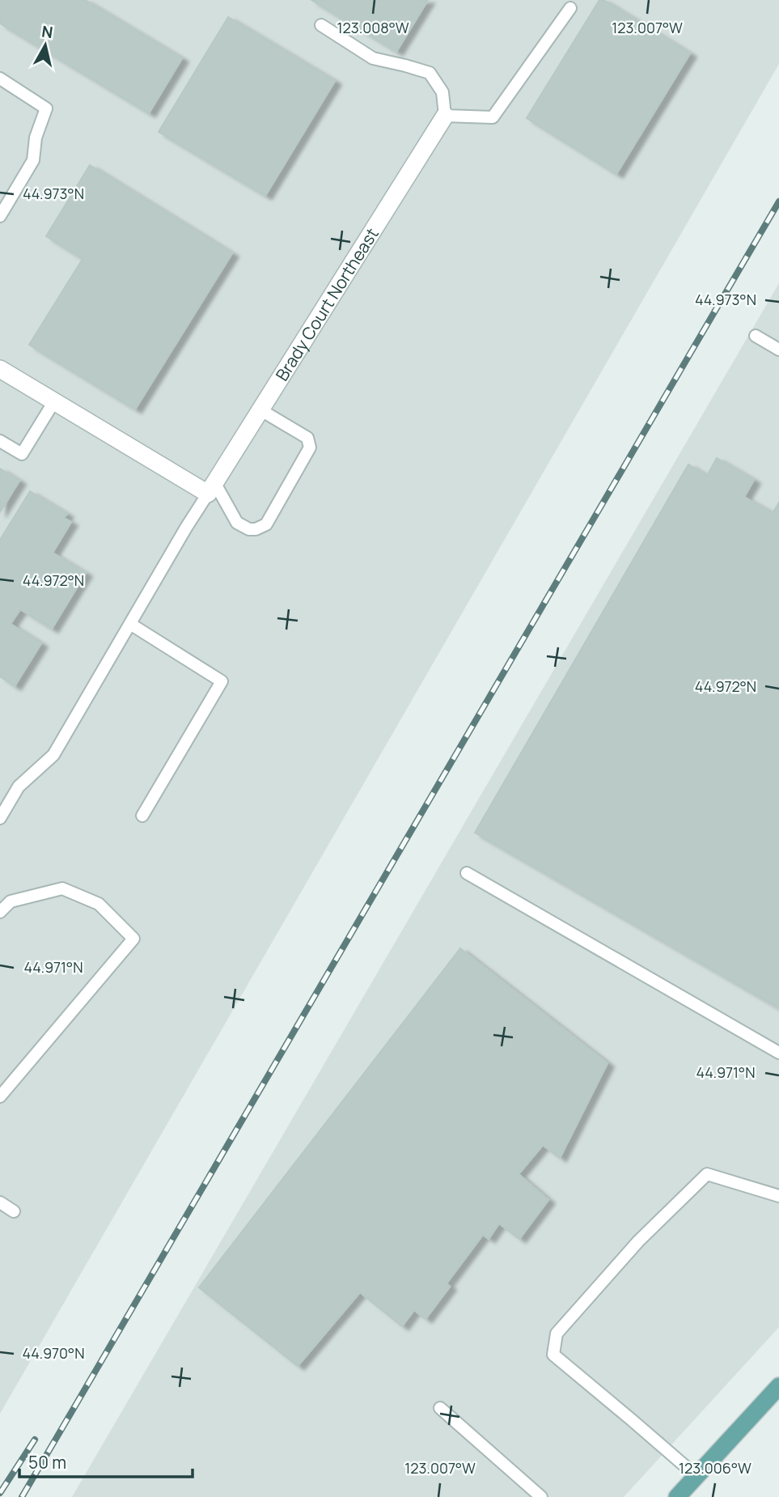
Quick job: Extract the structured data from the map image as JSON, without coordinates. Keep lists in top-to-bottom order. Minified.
{"streets":{"street":["Brady Court Northeast"]},"scale_bar":"50 m","north":"top","coordinates":["123.008°W","123.007°W","44.973°N","44.972°N","44.971°N","44.970°N","123.006°W"]}
